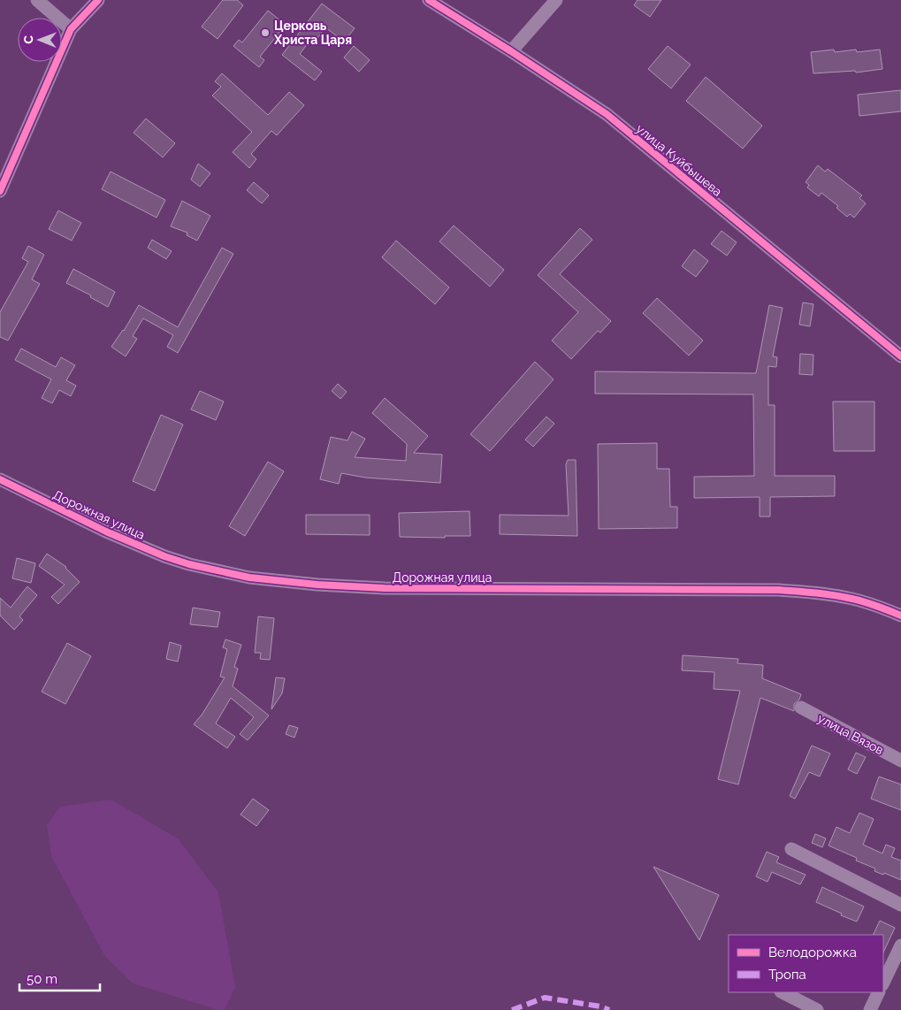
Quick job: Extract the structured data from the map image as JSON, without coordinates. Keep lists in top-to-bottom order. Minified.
{"streets":{"street":["улица Куйбышева","Дорожная улица","улица Вязов"]},"places":["Церковь Христа Царя"],"legend":["Велодорожка","Тропа"],"scale_bar":"50 m","north":"left"}
